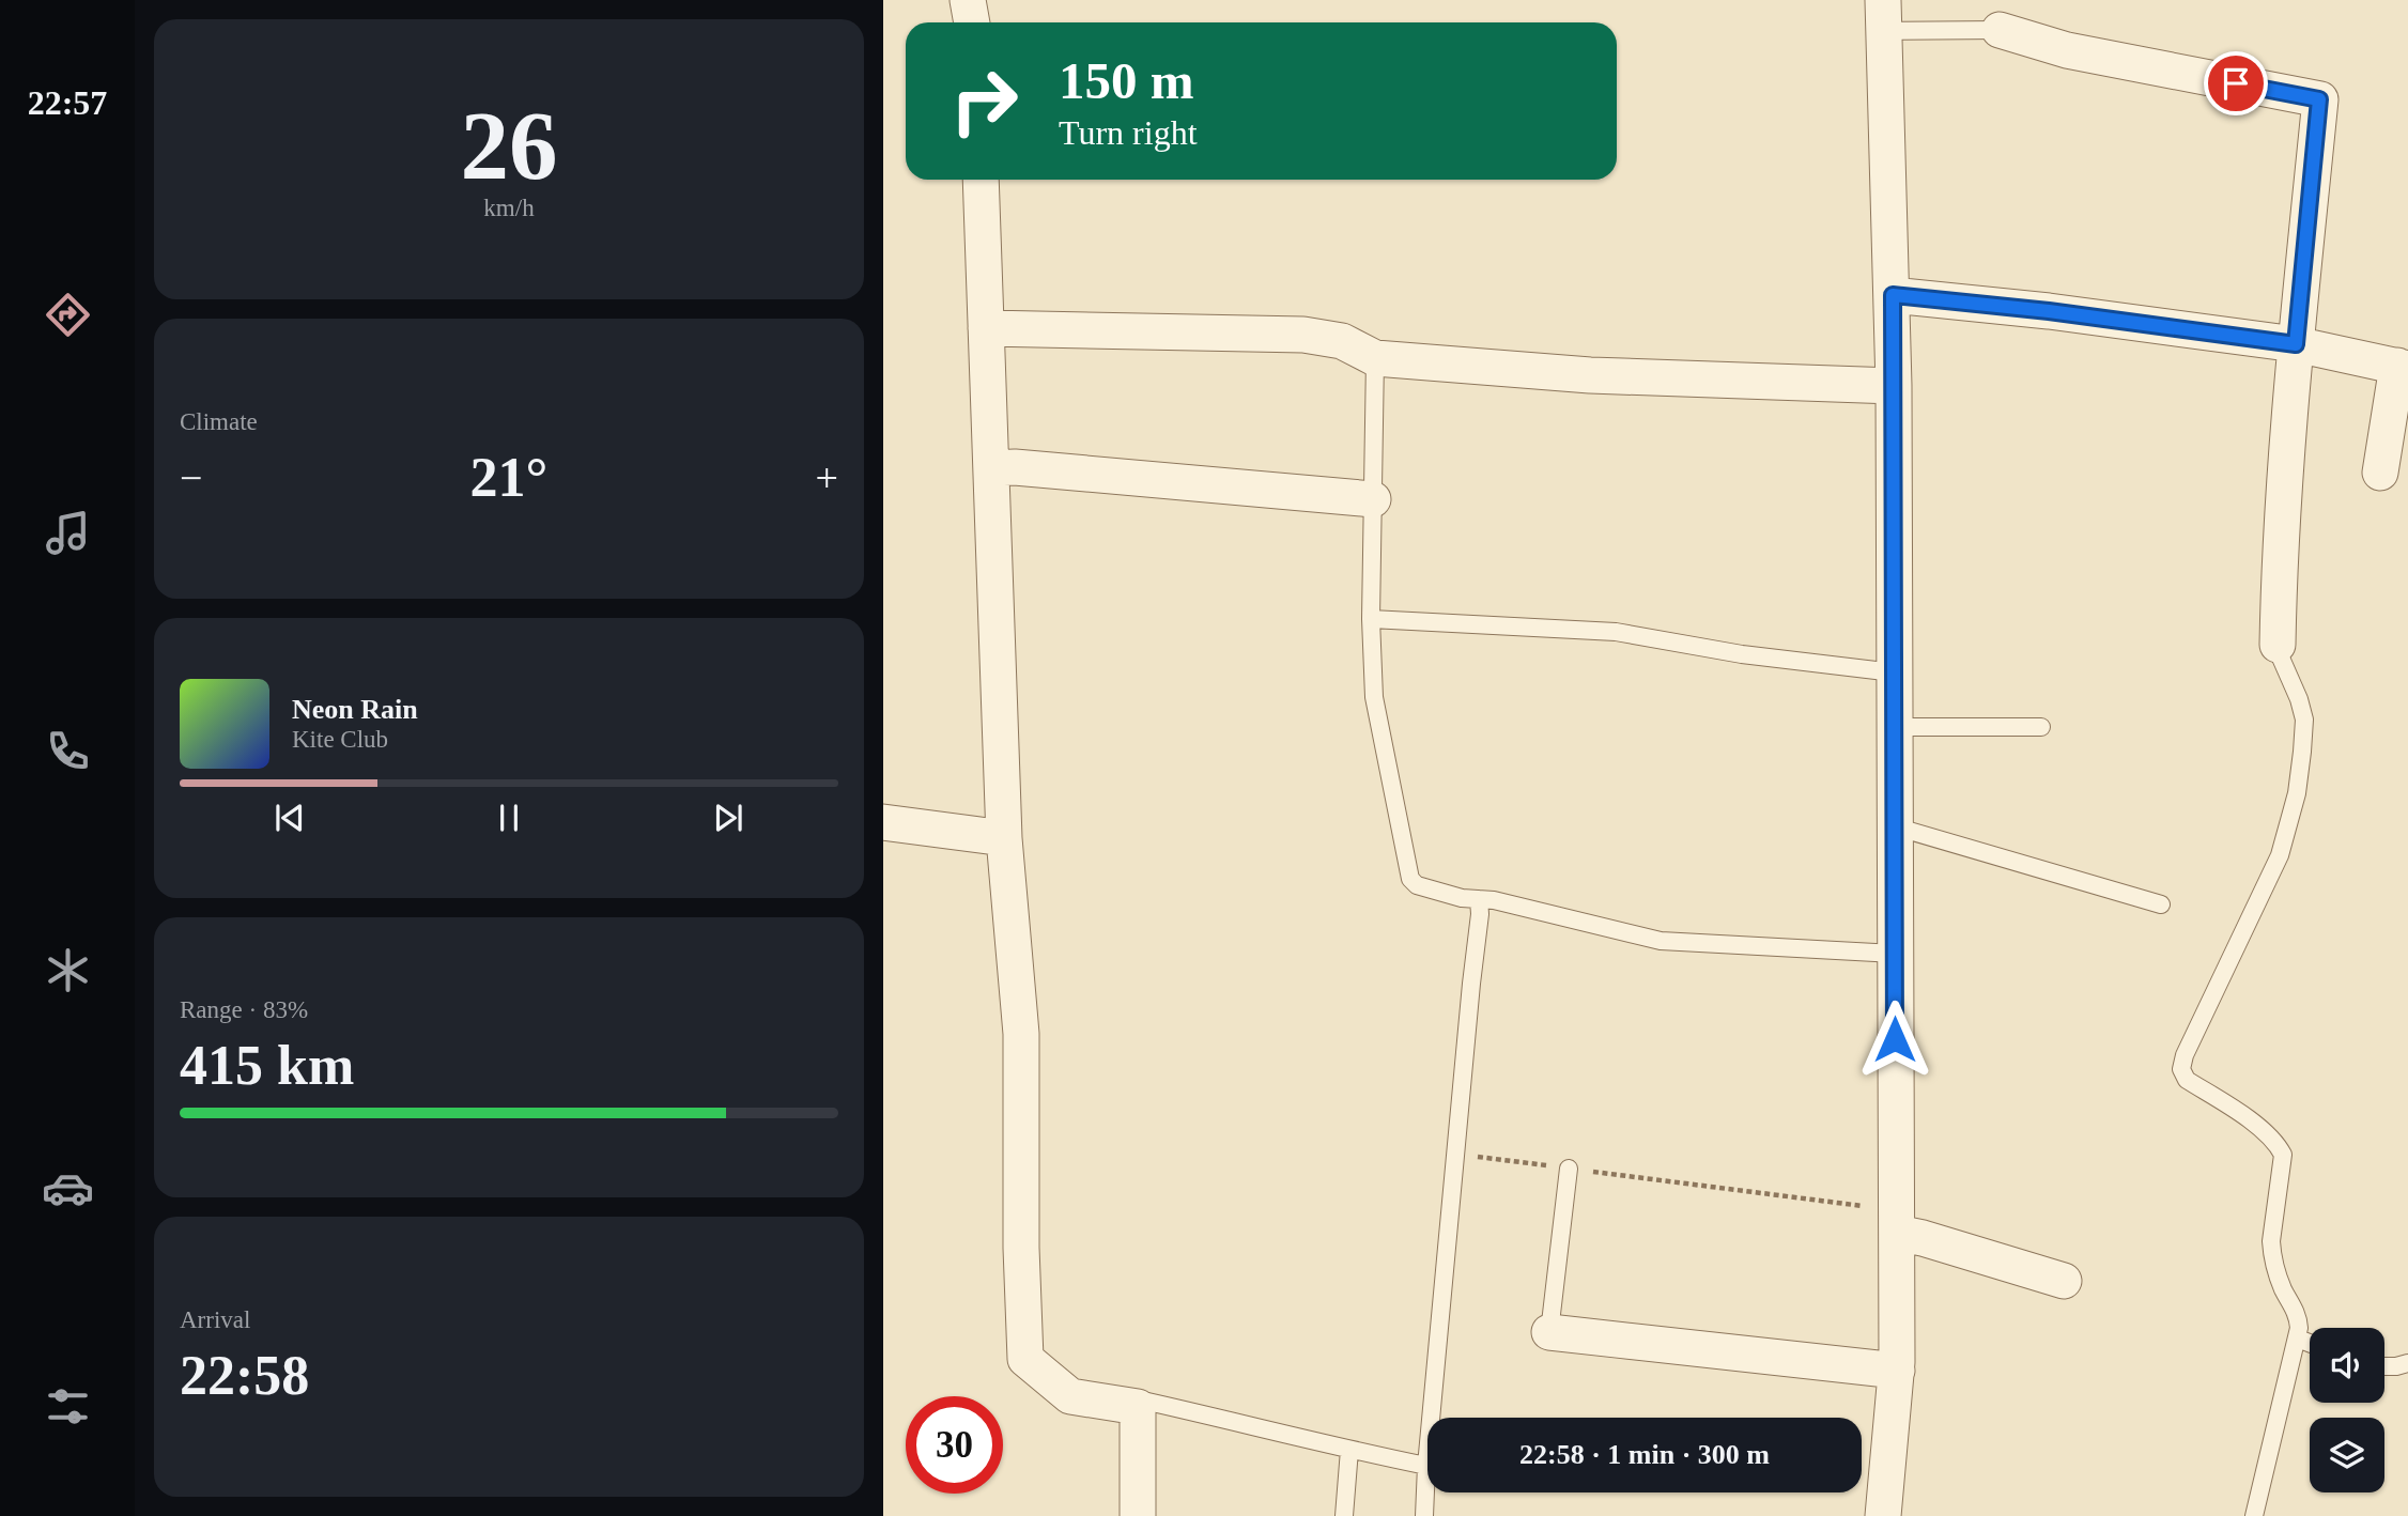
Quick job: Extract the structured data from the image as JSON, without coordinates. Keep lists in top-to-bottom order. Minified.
{"page":{"tabs":"22:57","tile":[["26","km/h"],"Climate",["Range · 83%","415 km"],["Arrival","22:58"]],"turn":["150 m","Turn right"],"heat":["−","21°","+"],"song":["Neon Rain","Kite Club"],"limit":"30","trip":"22:58 · 1 min · 300 m"}}
